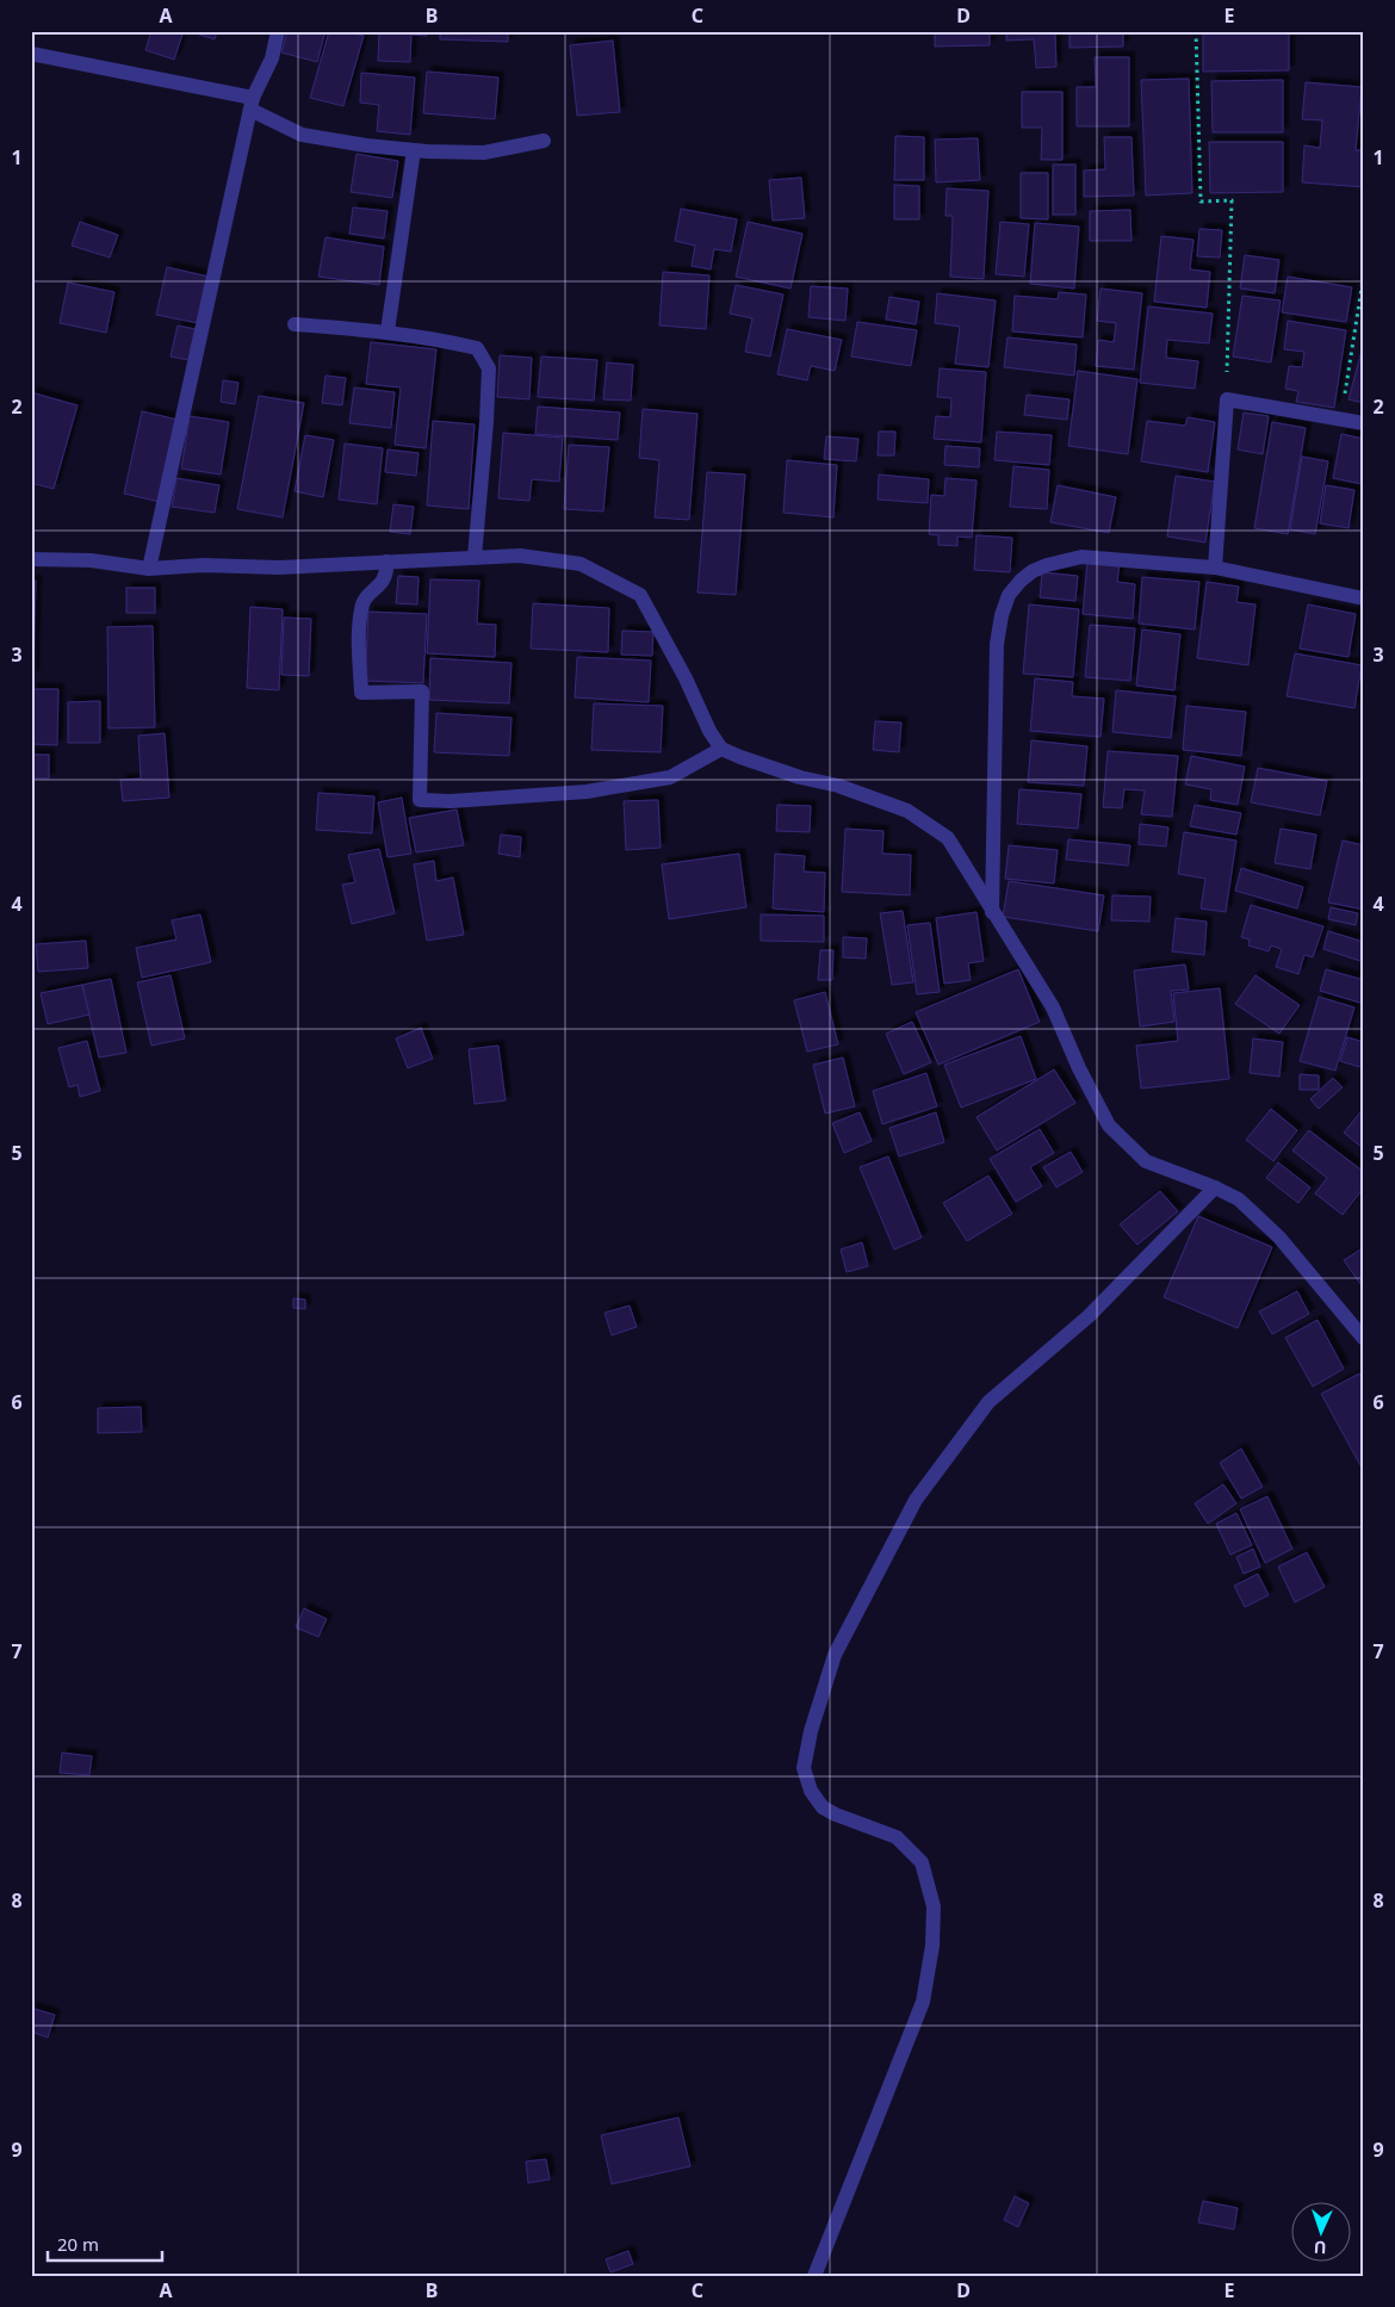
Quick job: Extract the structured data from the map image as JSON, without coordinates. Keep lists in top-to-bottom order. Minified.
{"scale_bar":"20 m","north":"bottom","grid":{"columns":["A","B","C","D","E"],"rows":["1","2","3","4","5","6","7","8","9"]}}
